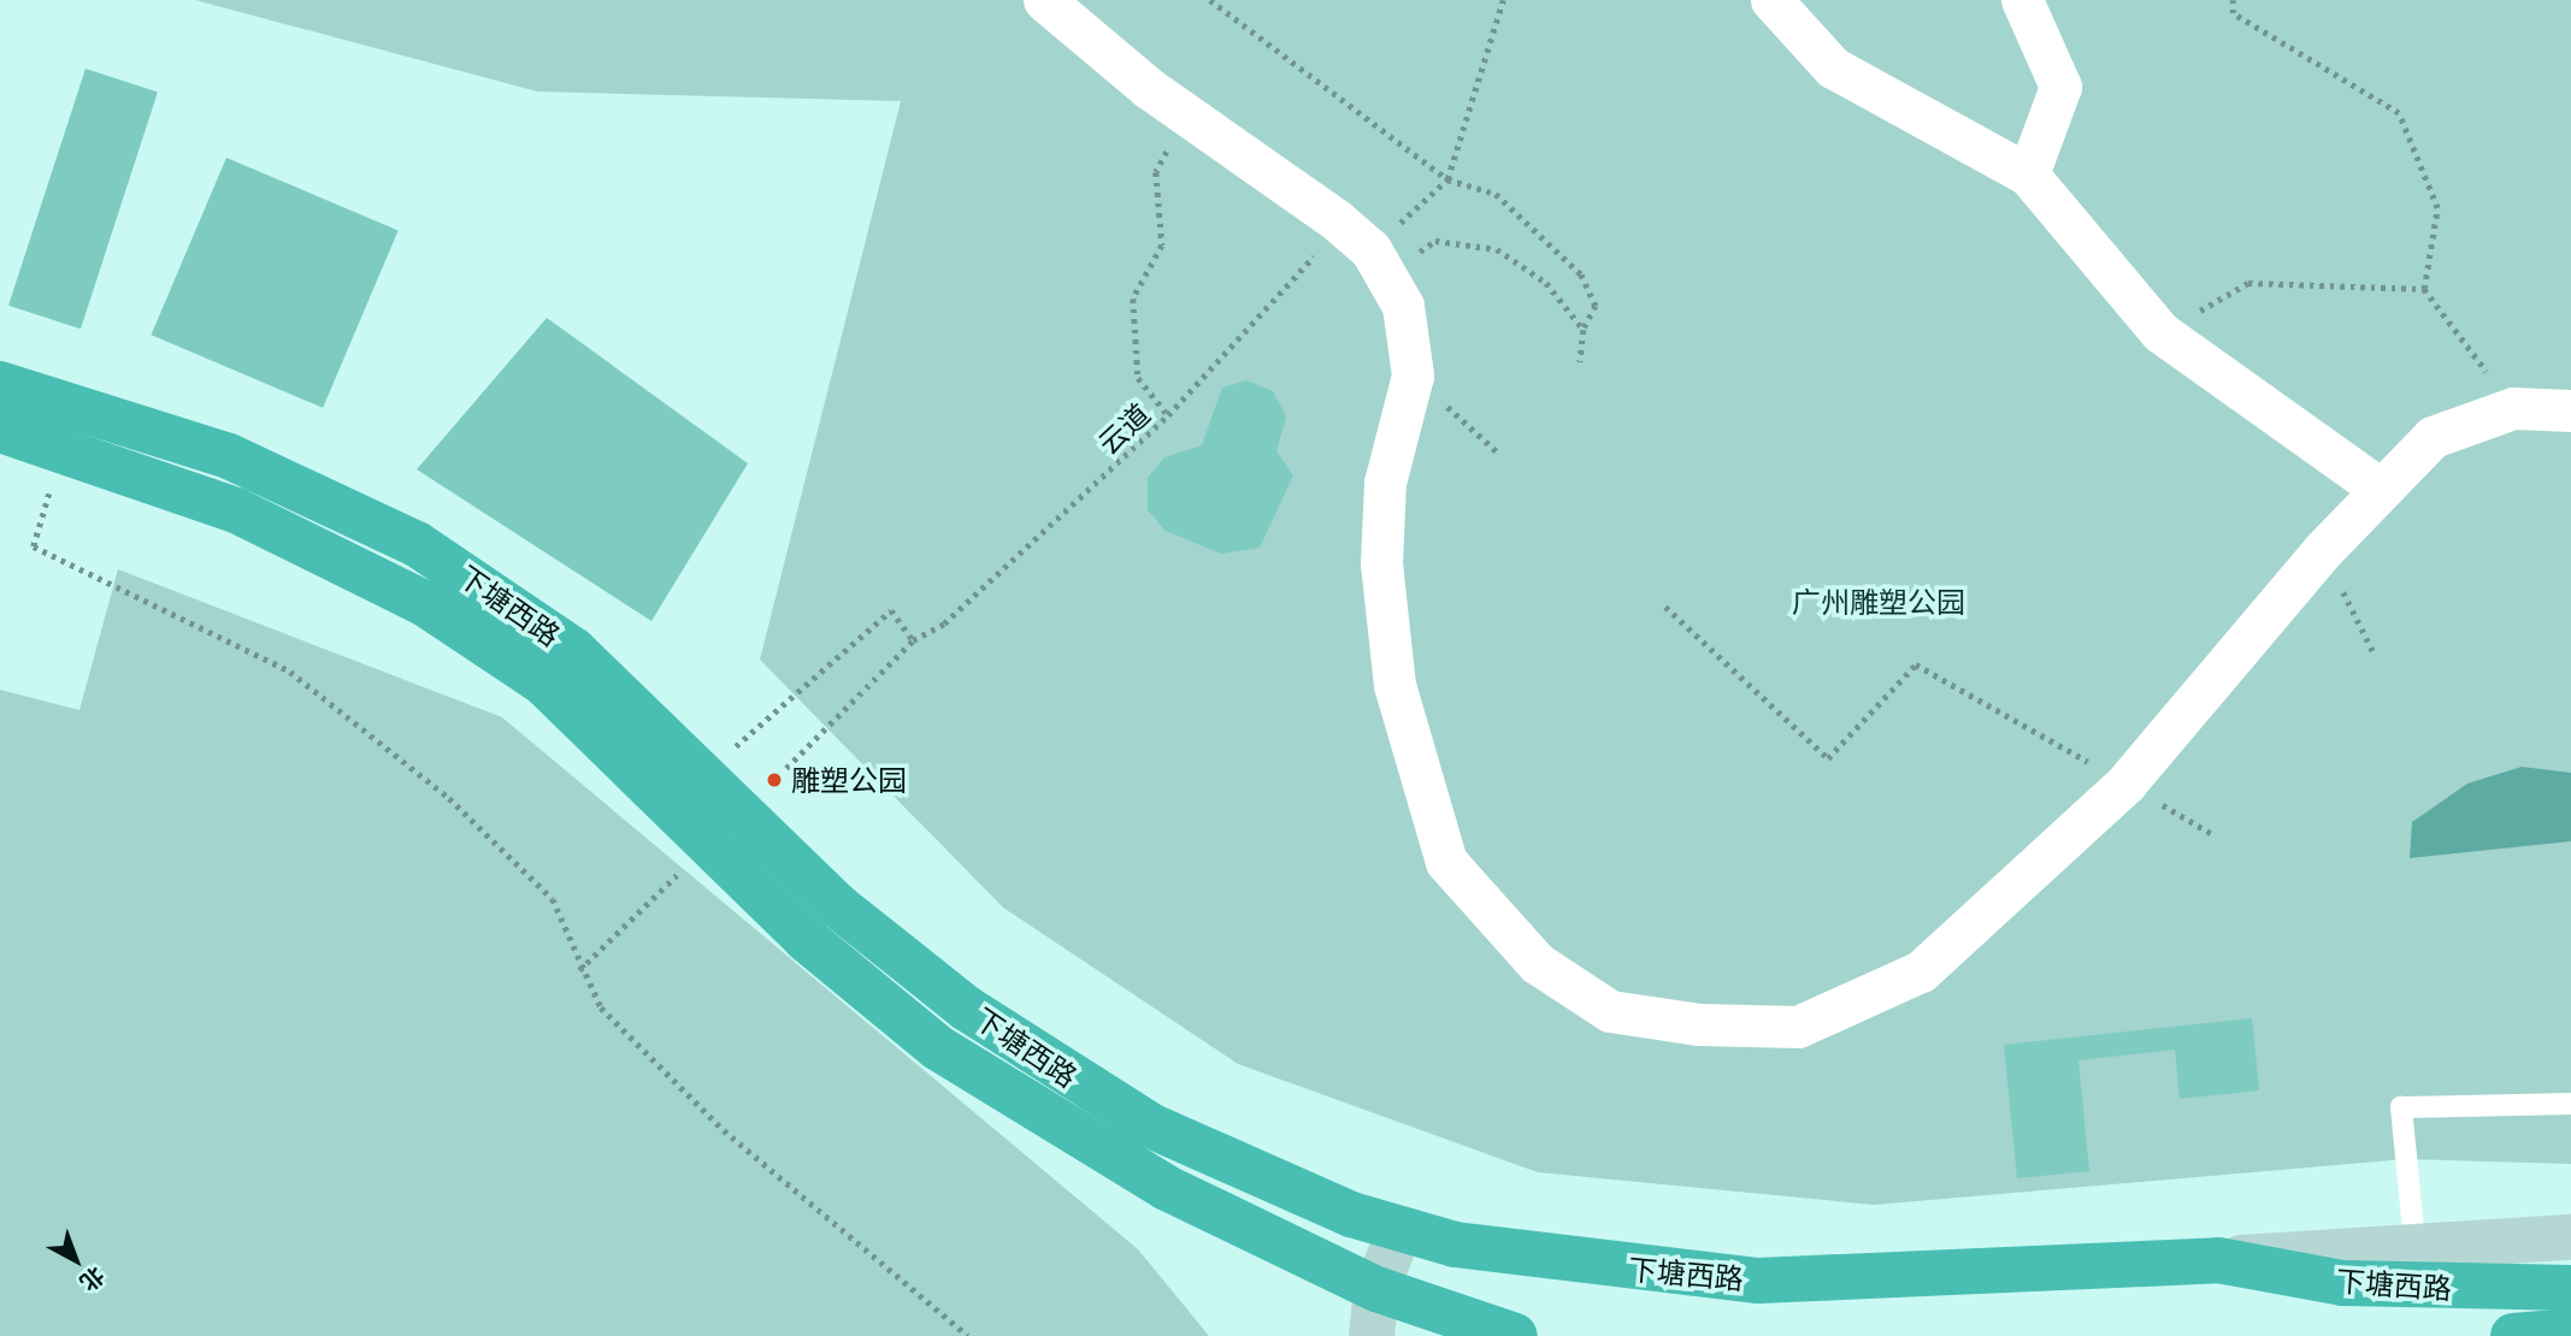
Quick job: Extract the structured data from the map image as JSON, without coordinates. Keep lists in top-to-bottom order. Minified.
{"streets":{"highway":["下塘西路"],"path":["云道"]},"crossings":[["云道","下塘西路"]],"parks":["广州雕塑公园"],"places":["雕塑公园"],"north":"bottom right"}
